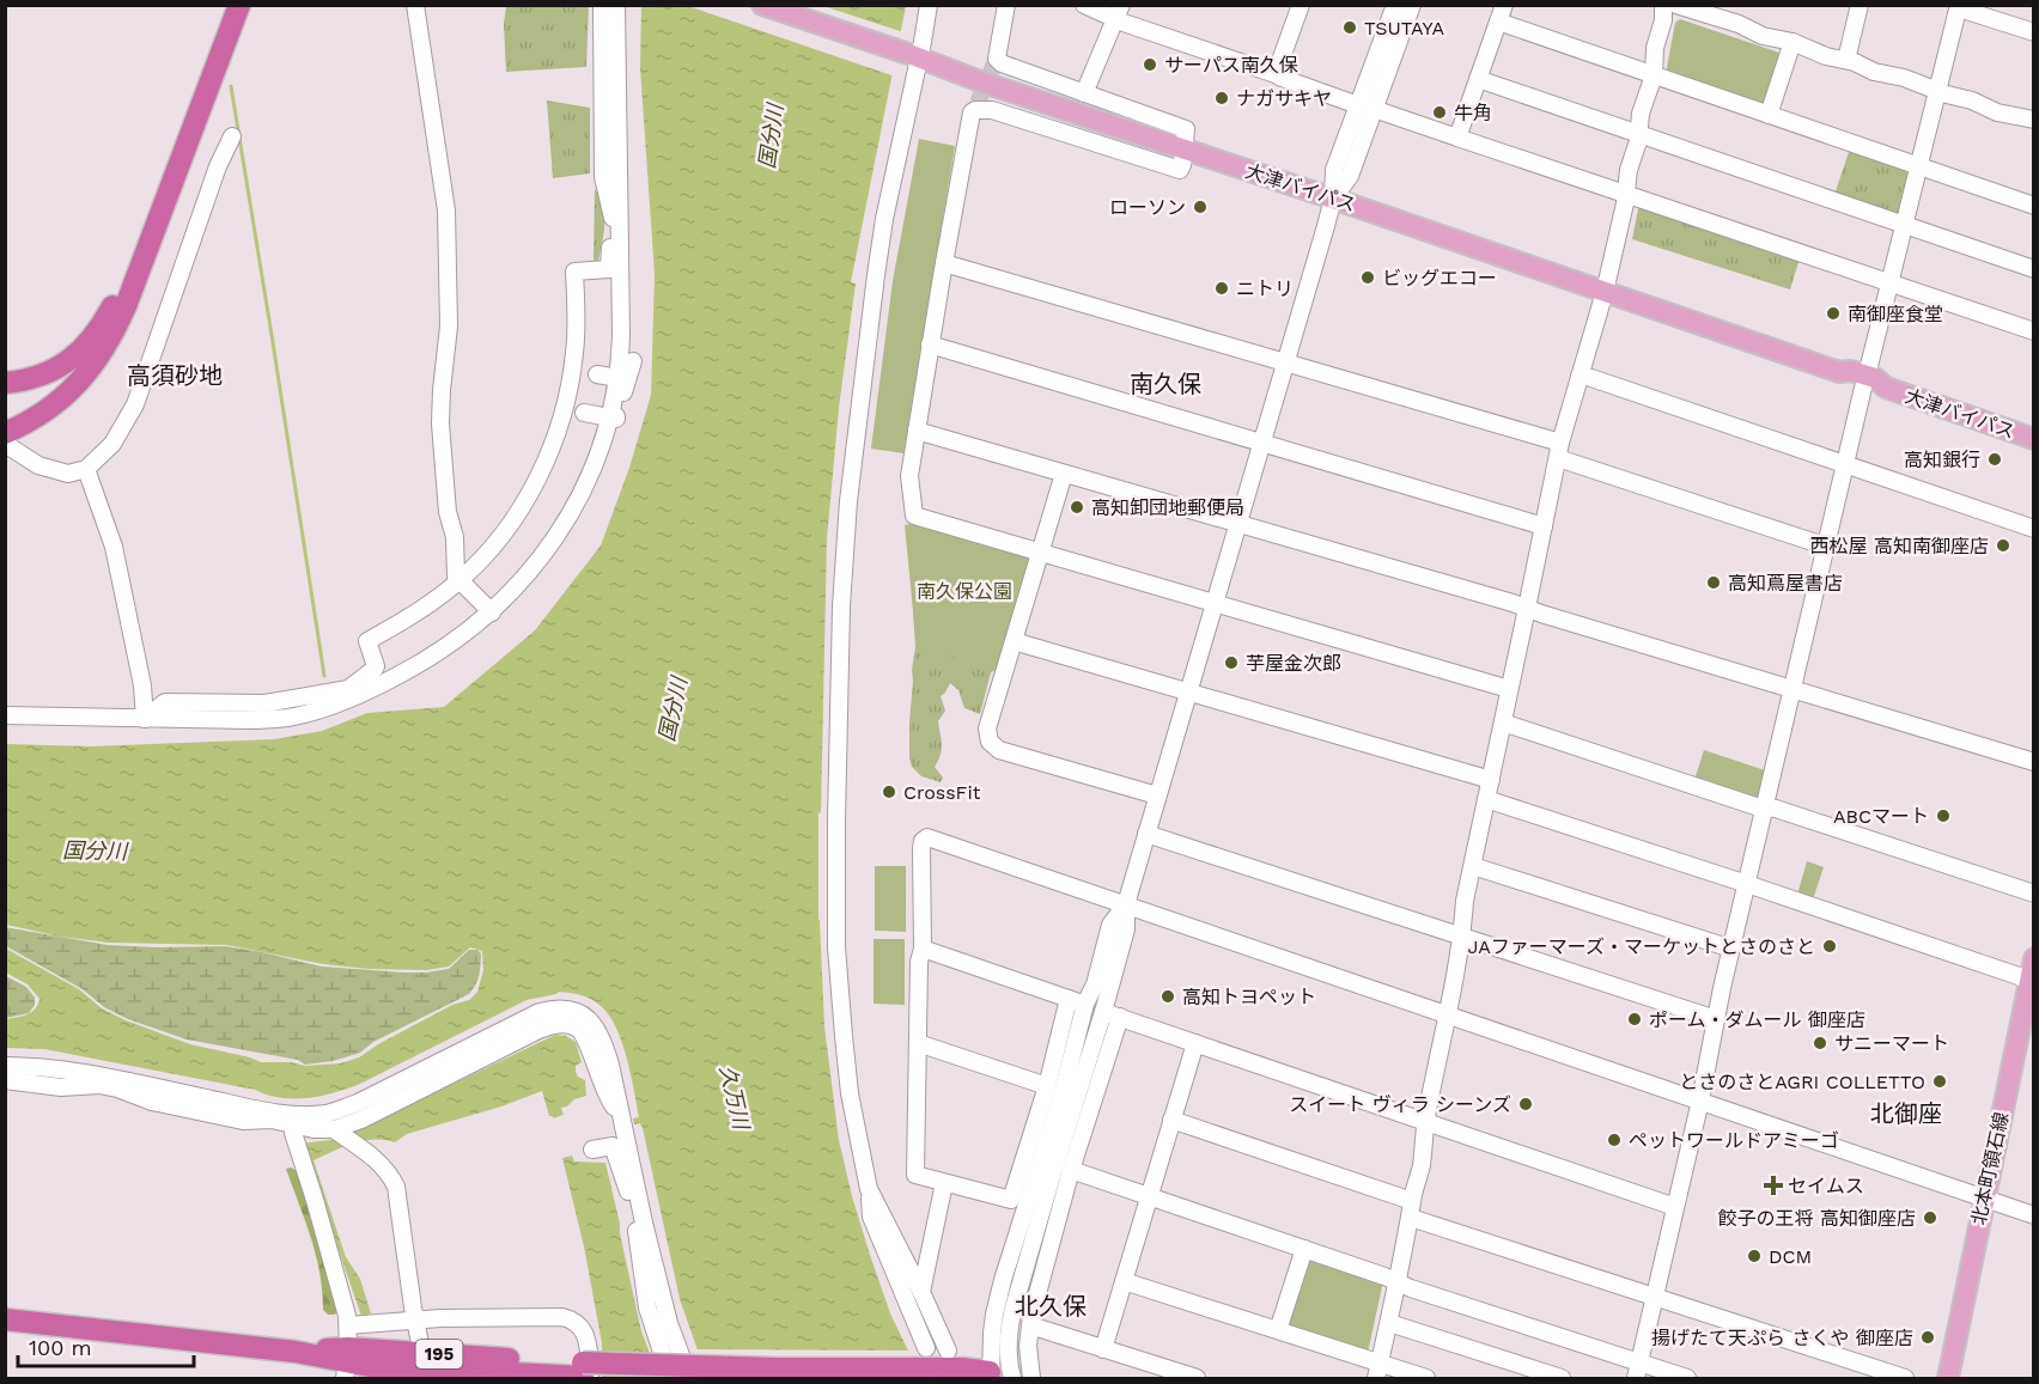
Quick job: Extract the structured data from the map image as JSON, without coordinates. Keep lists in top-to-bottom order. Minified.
{"streets":{"highway":["195"],"main road":["大津バイパス","北本町領石線"]},"districts":["高須砂地","南久保","北御座","北久保"],"water":["国分川","久万川"],"parks":["南久保公園"],"places":{"other":["TSUTAYA","サーパス南久保","ナガサキヤ","牛角","ローソン","ビッグエコー","ニトリ","南御座食堂","高知銀行","高知卸団地郵便局","西松屋 高知南御座店","高知蔦屋書店","芋屋金次郎","CrossFit","ABCマート","JAファーマーズ・マーケットとさのさと","高知トヨペット","ポーム・ダムール 御座店","サニーマート","とさのさとAGRI COLLETTO","スイート ヴィラ シーンズ","ペットワールドアミーゴ","餃子の王将 高知御座店","DCM","揚げたて天ぷら さくや 御座店"],"health":["セイムス"]},"scale_bar":"100 m"}
